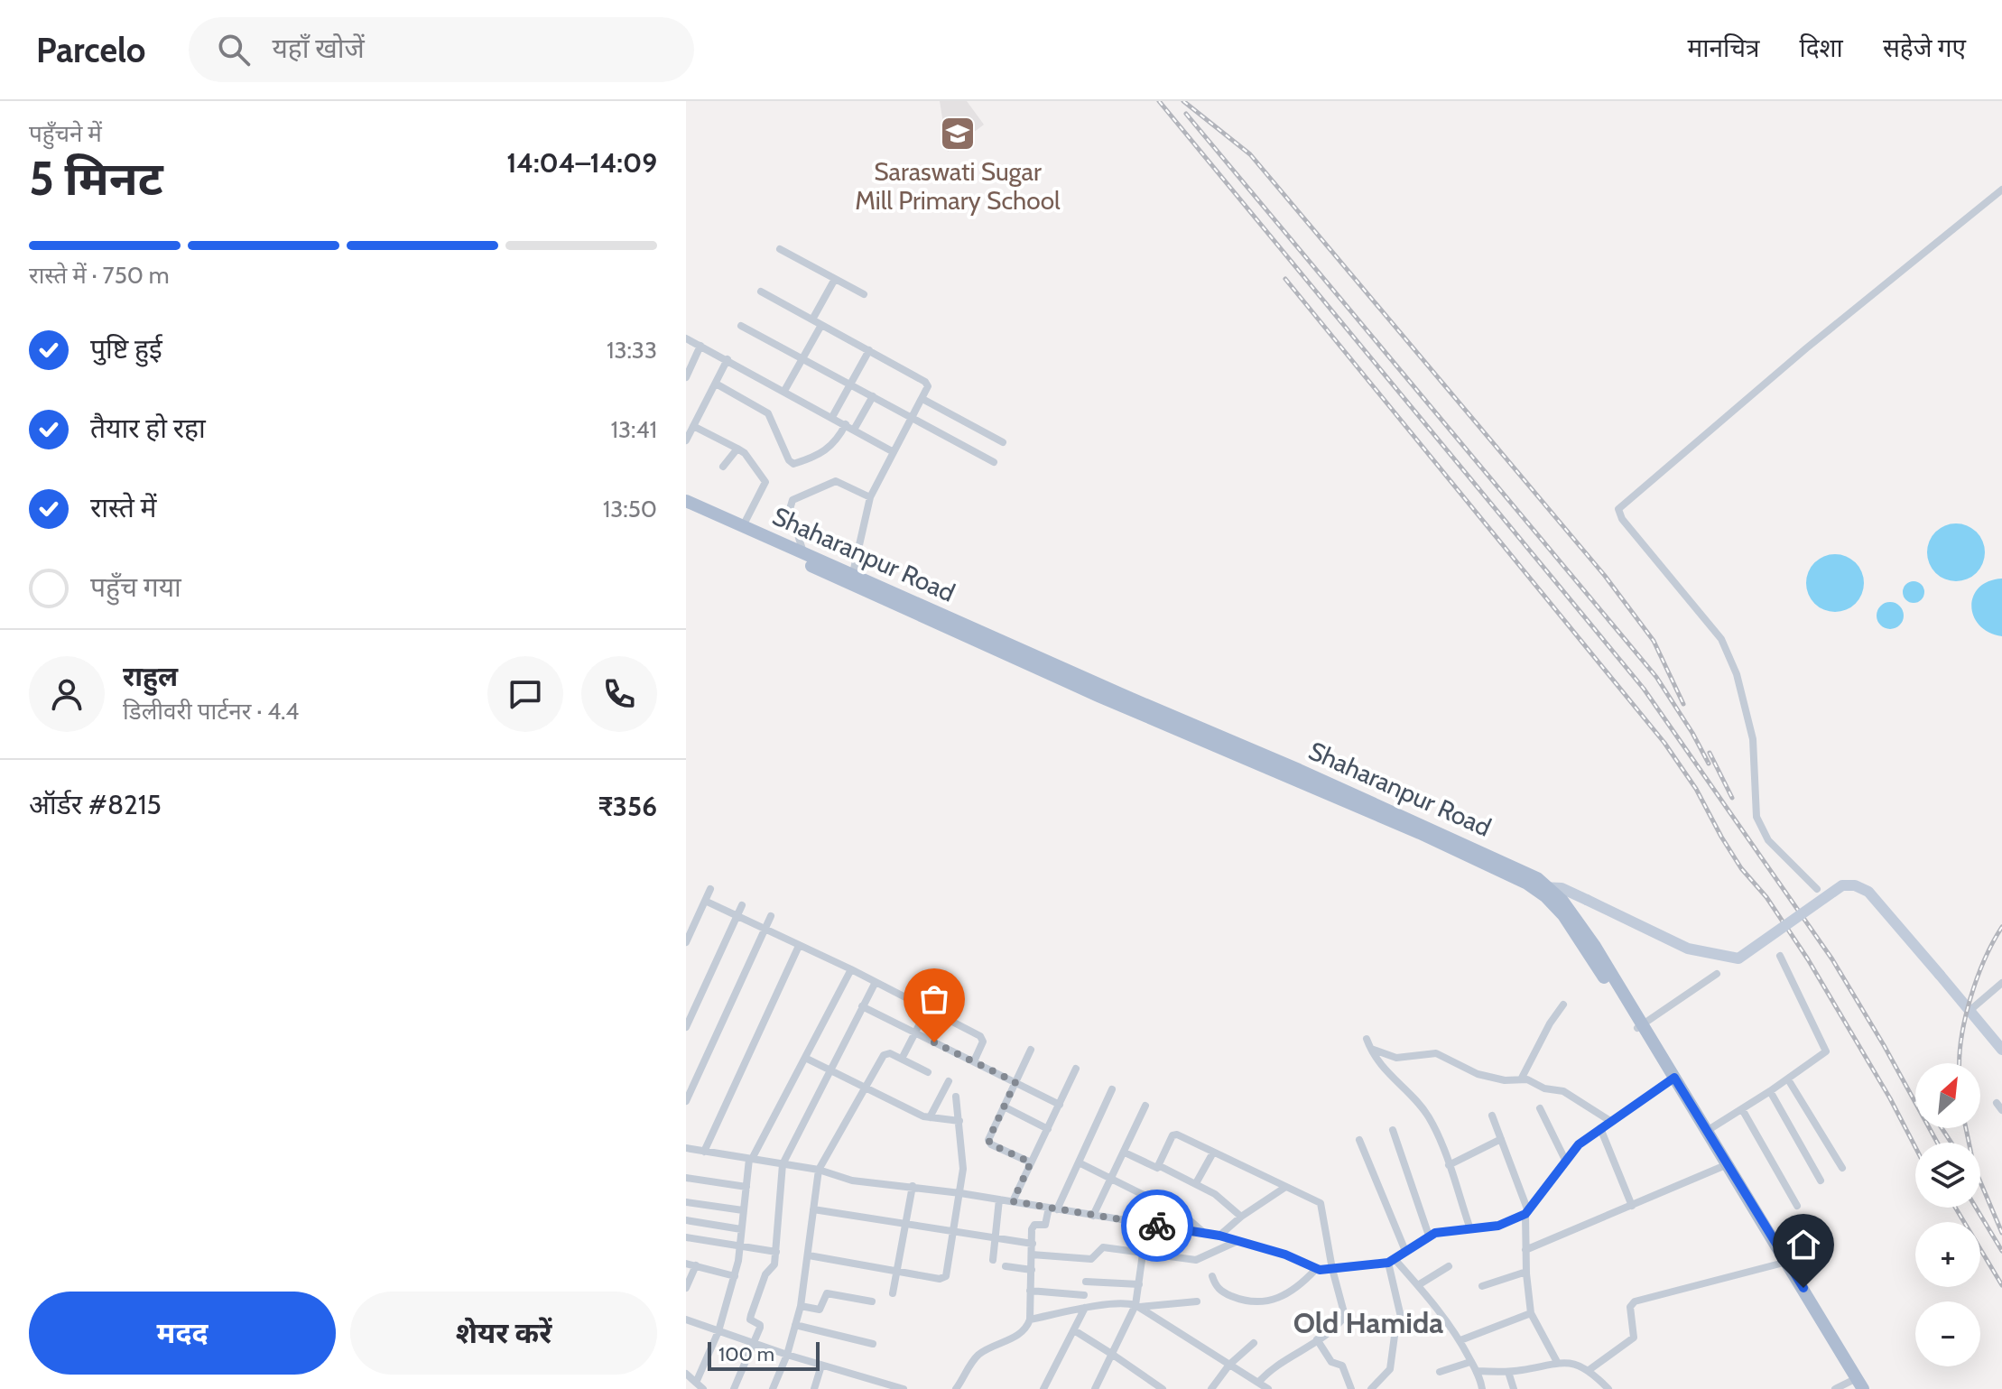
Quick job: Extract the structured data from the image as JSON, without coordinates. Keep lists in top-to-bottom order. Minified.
{"streets":{"main road":["Shaharanpur Road"]},"districts":["Old Hamida"],"places":{"school or university":["Saraswati Sugar Mill Primary School"]},"scale_bar":"100 m","north":"top right","page":{"header":"Parcelo","search":"यहाँ खोजें","nav":["मानचित्र","दिशा","सहेजे गए"],"heading":["5 मिनट","पहुँचने में","14:04–14:09"],"panel":["राहुल","डिलीवरी पार्टनर · 4.4","ऑर्डर #8215","₹356"],"bar":"रास्ते में · 750 m","list":[["पुष्टि हुई","13:33"],["तैयार हो रहा","13:41"],["रास्ते में","13:50"],"पहुँच गया"],"map_buttons":["+","−"],"buttons":["मदद","शेयर करें"],"scale":"100 m"}}
